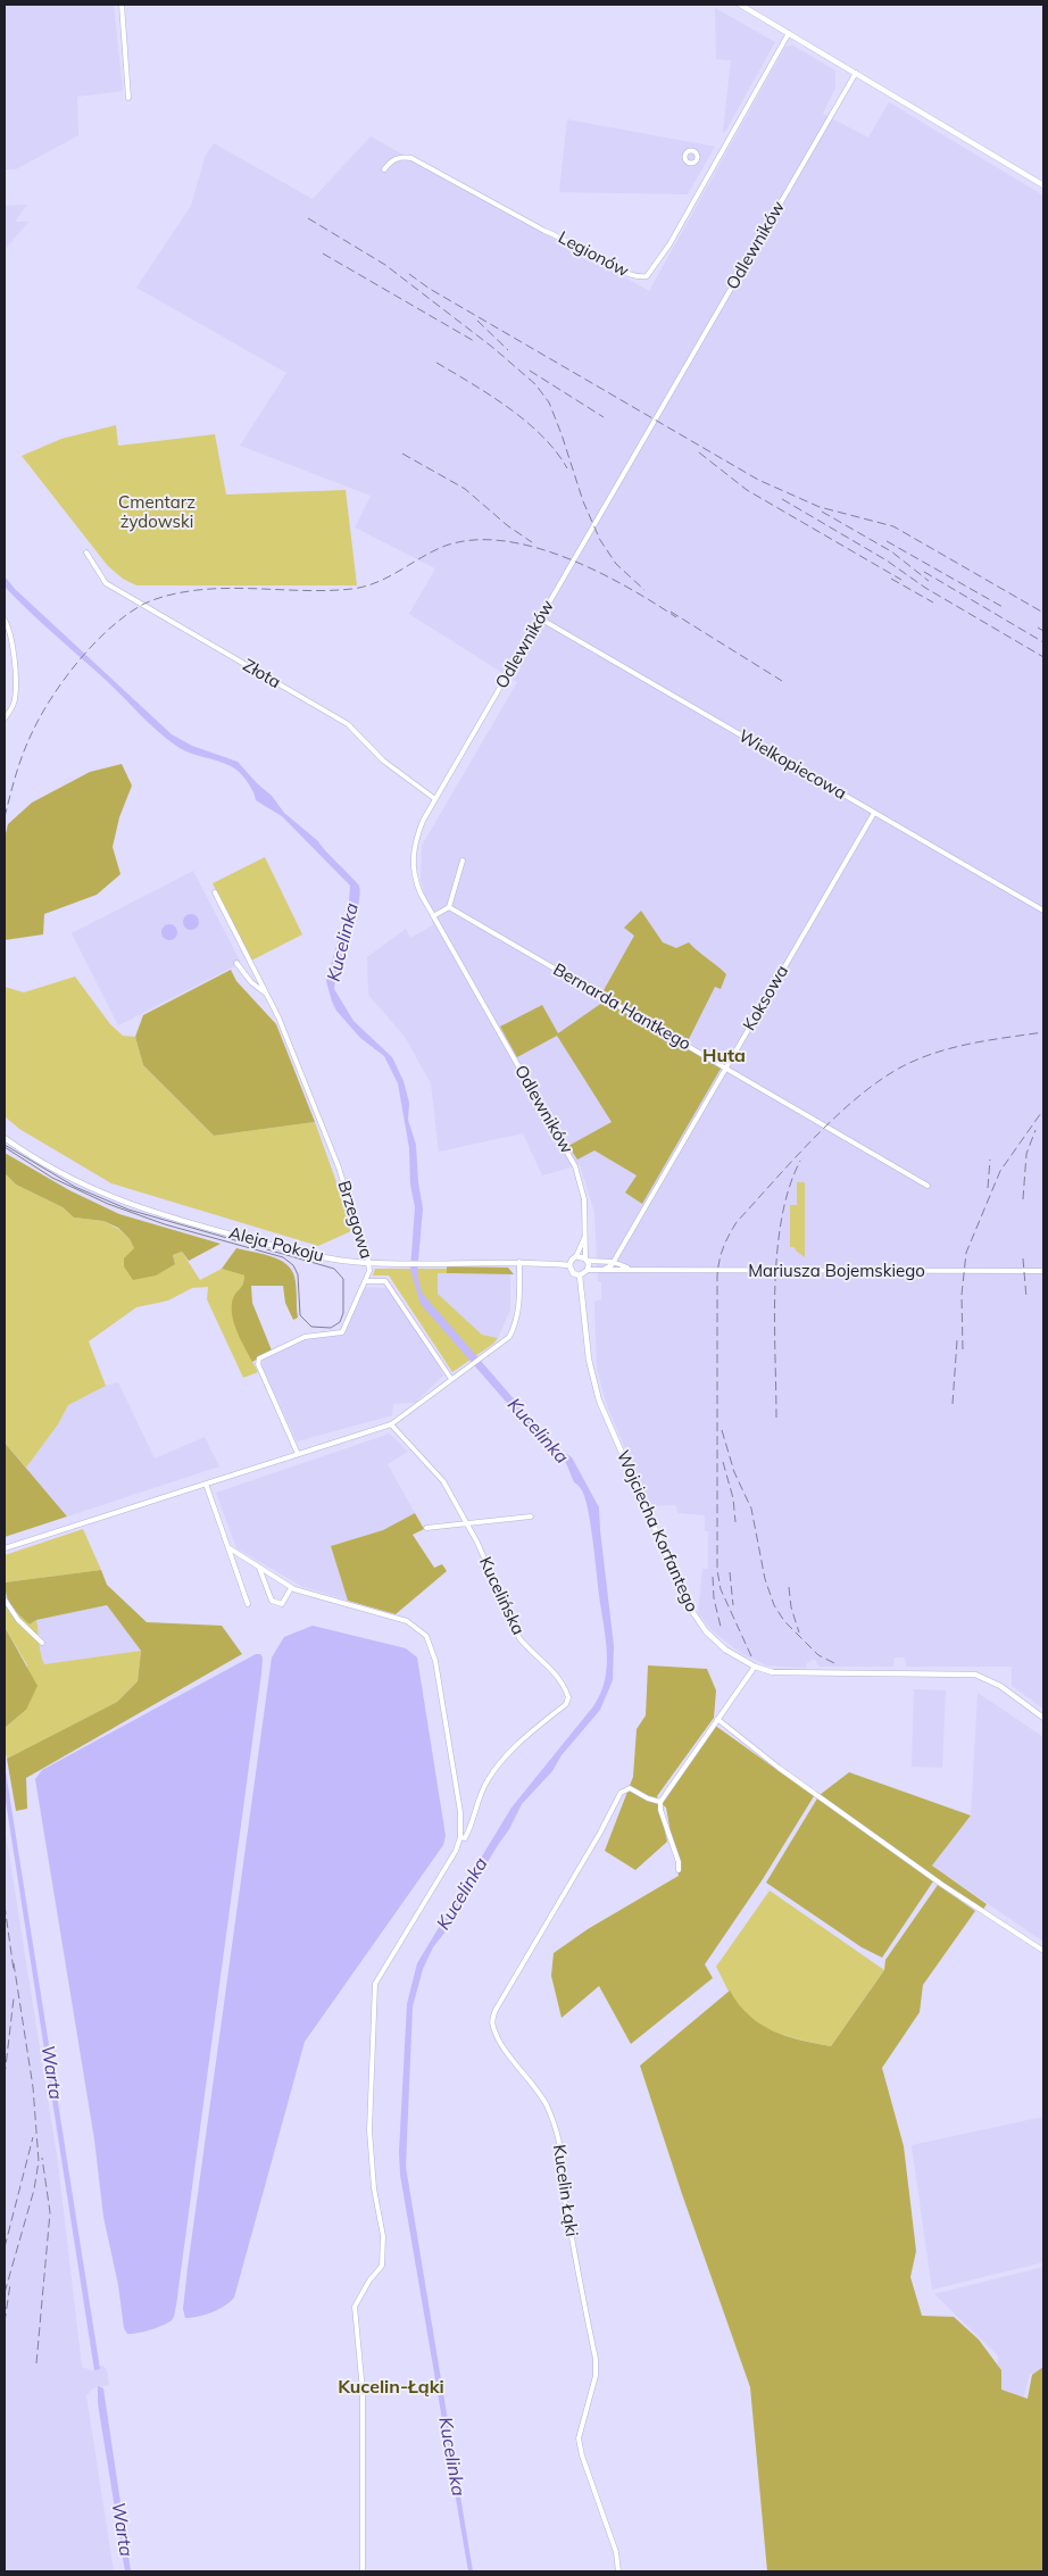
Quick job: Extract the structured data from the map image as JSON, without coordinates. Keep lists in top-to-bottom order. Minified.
{"streets":{"street":["Odlewników","Legionów","Złota","Wielkopiecowa","Koksowa","Bernarda Hantkego","Brzegowa","Aleja Pokoju","Mariusza Bojemskiego","Wojciecha Korfantego","Kucelińska","Kucelin Łąki"]},"crossings":[["Odlewników","Złota"],["Odlewników","Wielkopiecowa"],["Odlewników","Aleja Pokoju"],["Odlewników","Mariusza Bojemskiego"],["Odlewników","Wojciecha Korfantego"],["Wielkopiecowa","Koksowa"],["Koksowa","Bernarda Hantkego"],["Koksowa","Mariusza Bojemskiego"],["Brzegowa","Aleja Pokoju"],["Aleja Pokoju","Mariusza Bojemskiego"],["Aleja Pokoju","Wojciecha Korfantego"],["Mariusza Bojemskiego","Wojciecha Korfantego"]],"districts":["Huta","Kucelin-Łąki"],"water":["Kucelinka","Warta"],"parks":["Cmentarz żydowski"]}
